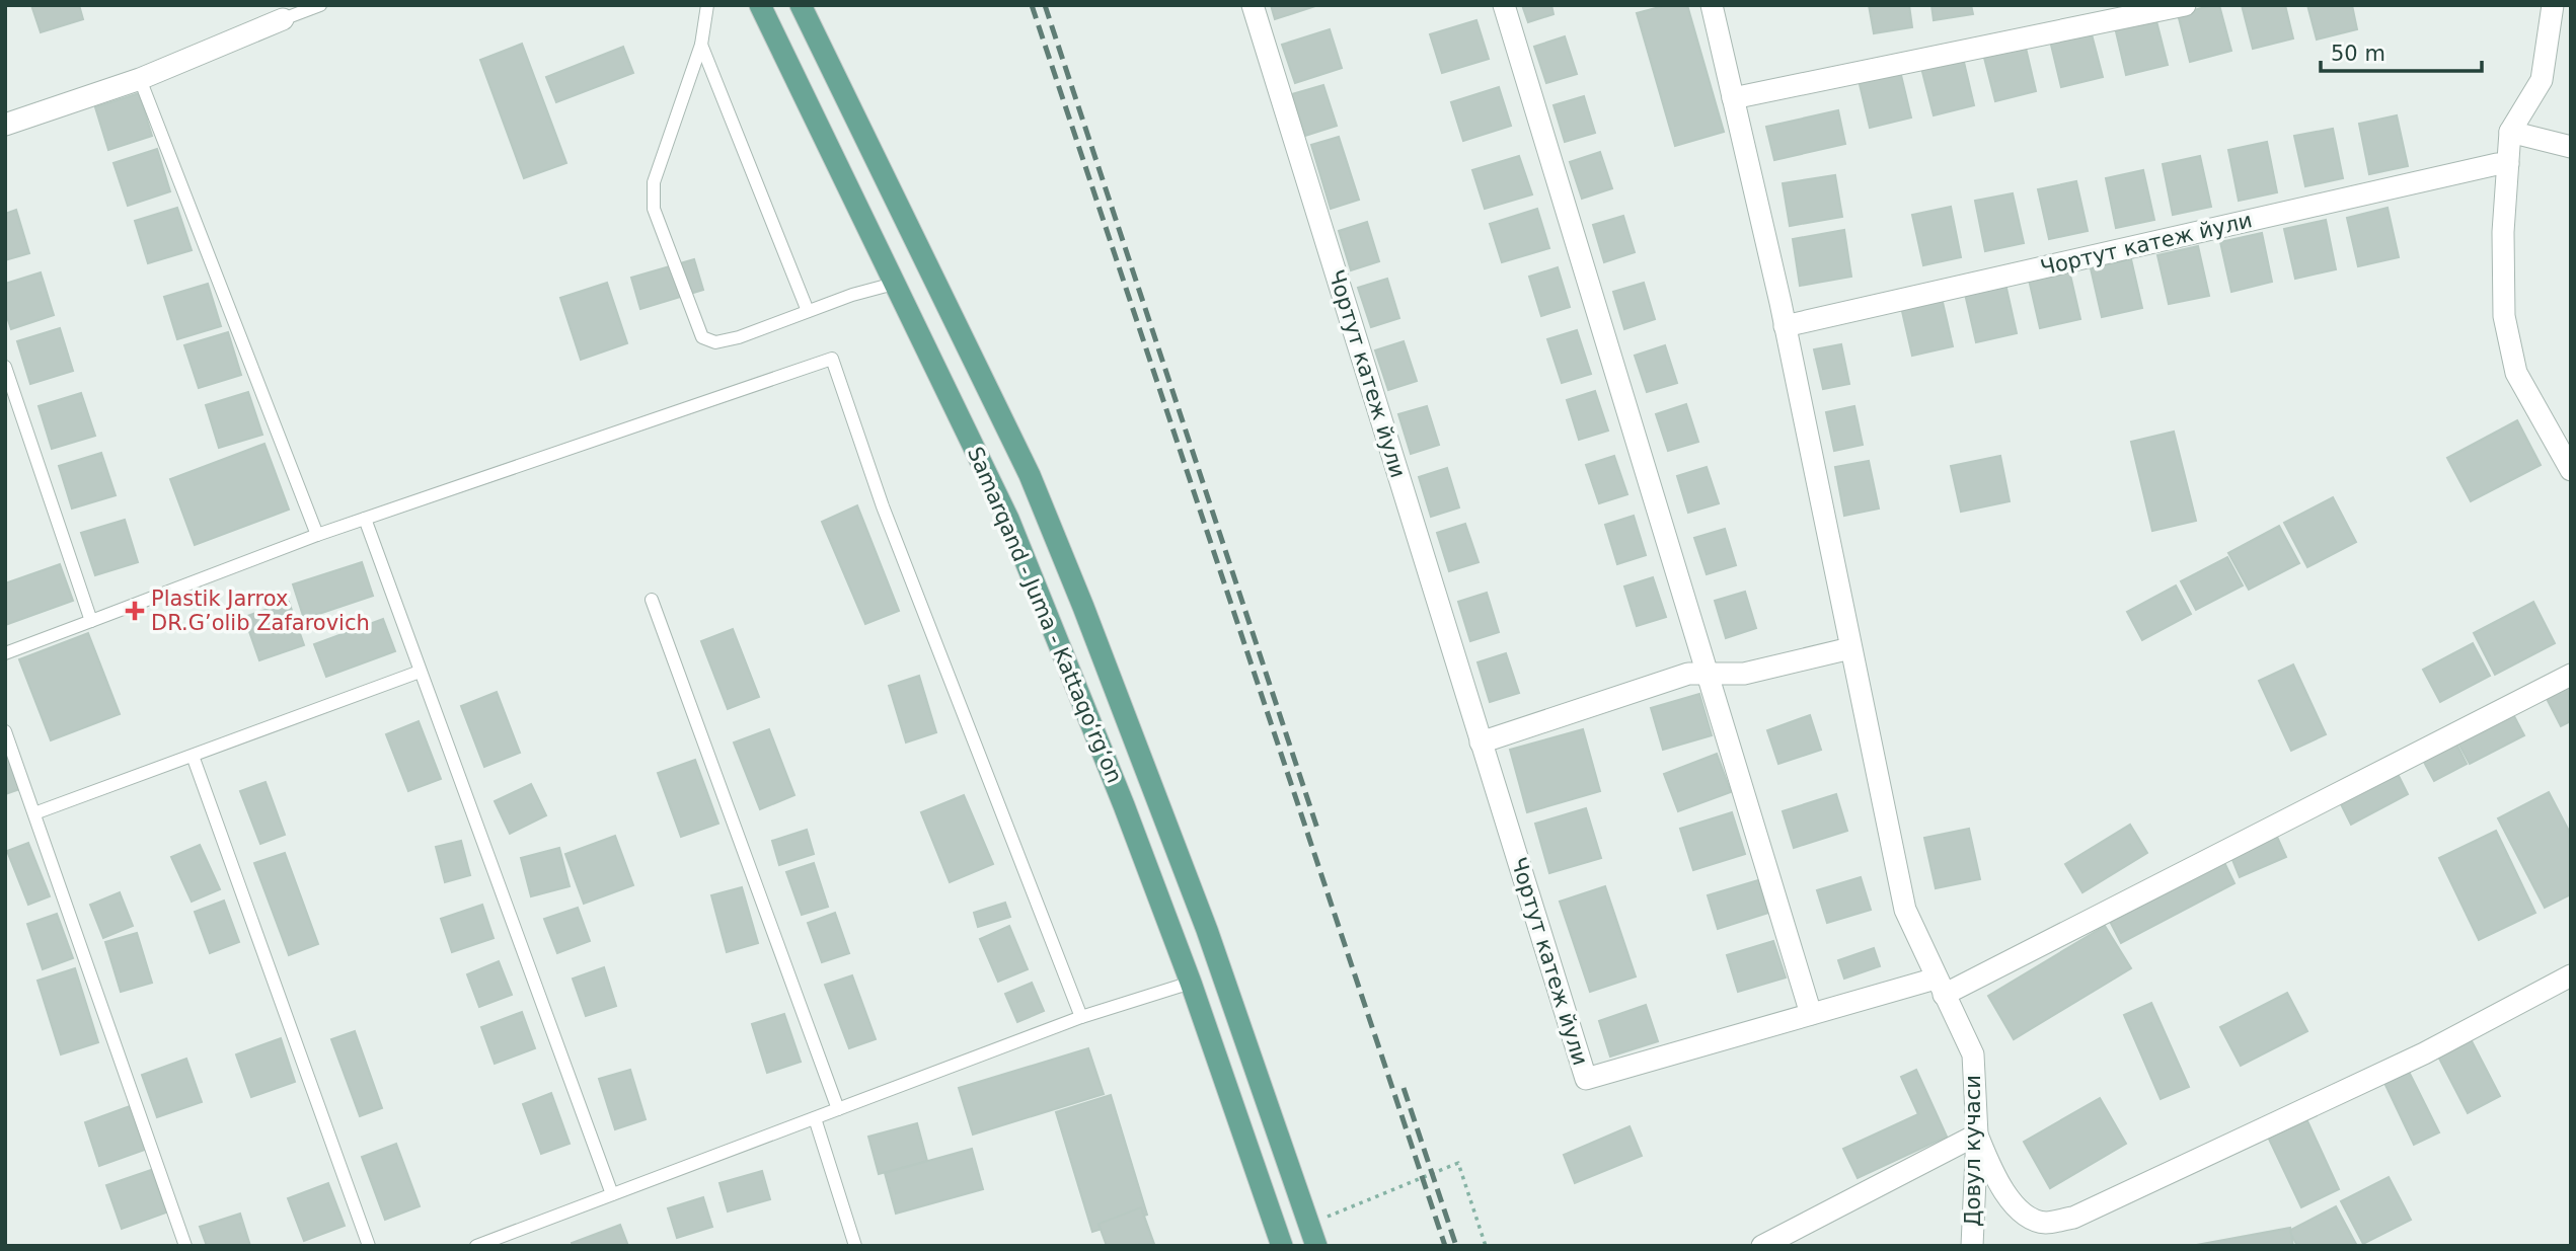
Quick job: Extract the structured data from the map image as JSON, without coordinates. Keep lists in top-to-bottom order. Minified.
{"streets":{"main road":["Samarqand - Juma - Kattaqo‘rg‘on"],"street":["Чортут катеж йули","Довул кучаси"]},"crossings":[["Чортут катеж йули","Довул кучаси"]],"places":{"health":["Plastik Jarrox DR.G’olib Zafarovich"]},"scale_bar":"50 m"}
